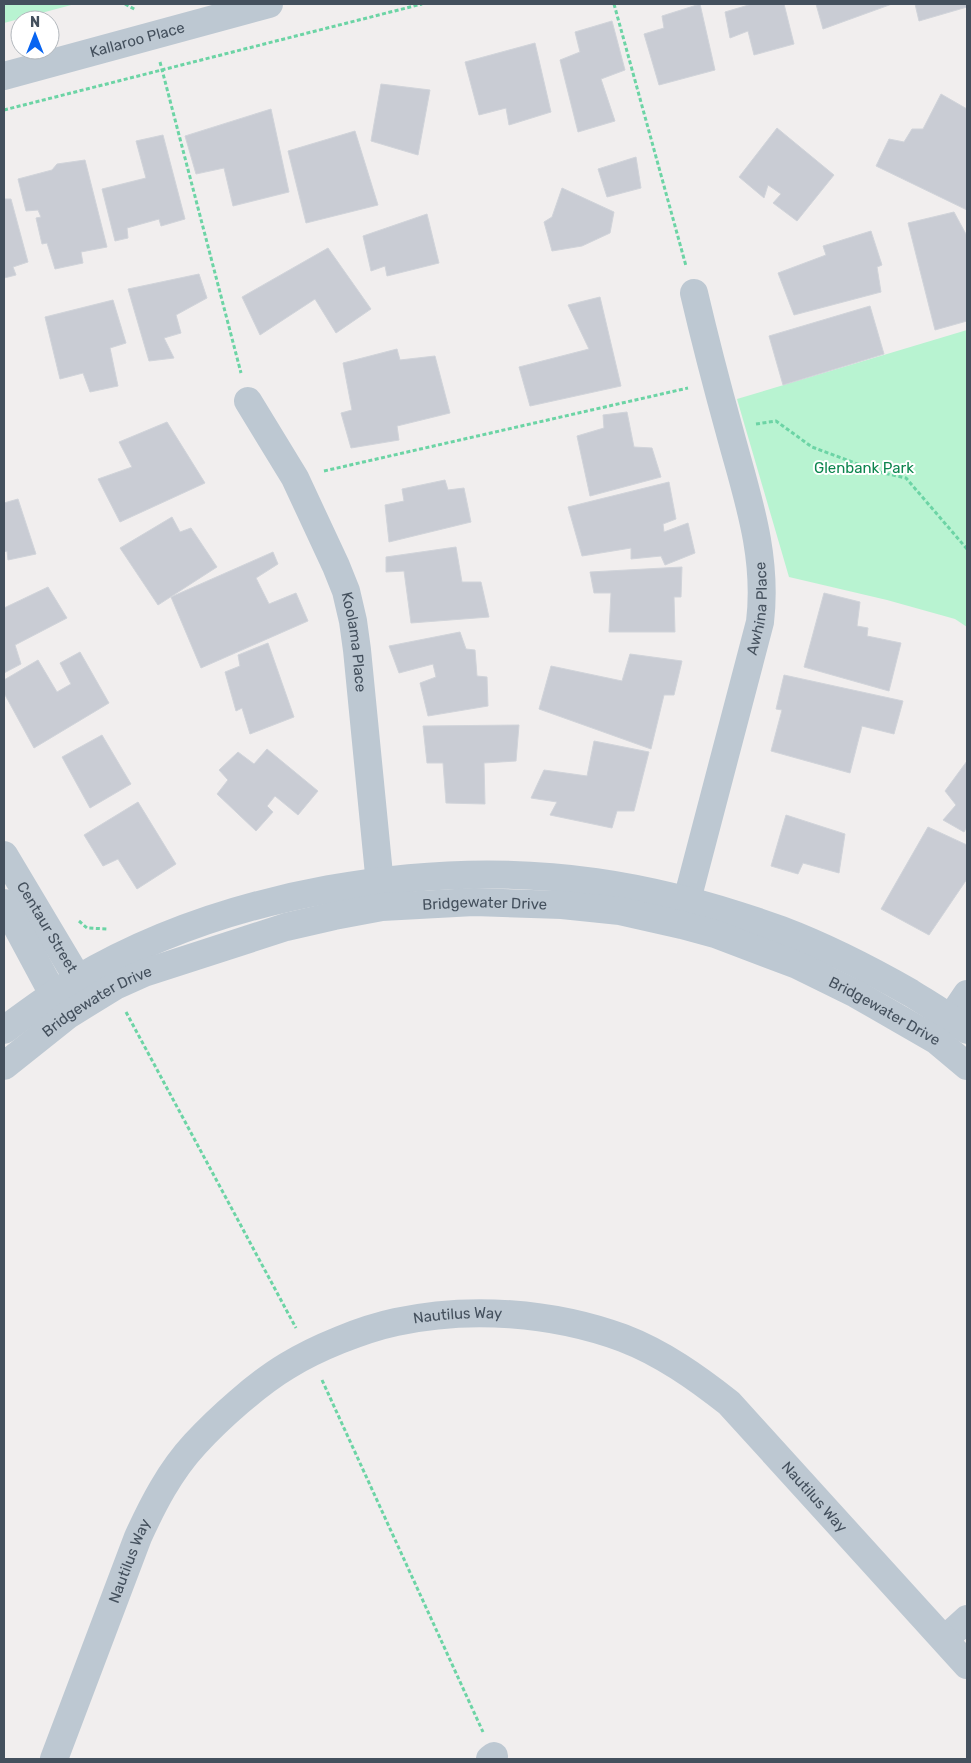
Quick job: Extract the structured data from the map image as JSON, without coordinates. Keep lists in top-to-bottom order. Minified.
{"streets":{"street":["Kallaroo Place","Awhina Place","Koolama Place","Bridgewater Drive","Centaur Street","Nautilus Way"]},"crossings":[["Awhina Place","Bridgewater Drive"],["Koolama Place","Bridgewater Drive"],["Bridgewater Drive","Centaur Street"]],"parks":["Glenbank Park"],"north":"top"}
